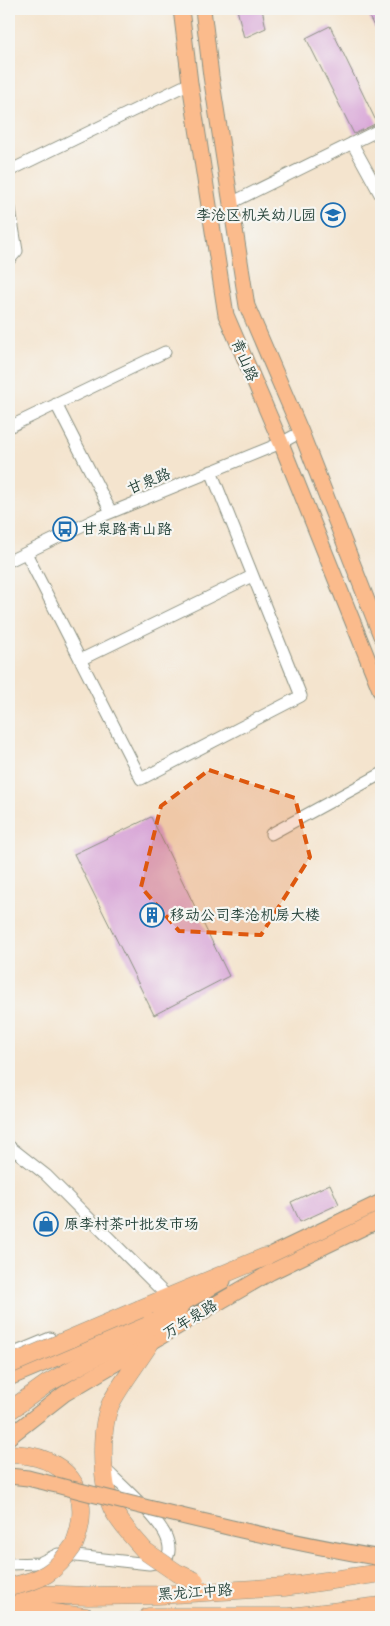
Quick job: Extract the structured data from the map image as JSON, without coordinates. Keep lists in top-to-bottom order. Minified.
{"streets":{"highway":["黑龙江中路"],"main road":["青山路","万年泉路"],"street":["甘泉路"]},"crossings":[["青山路","甘泉路"]],"places":{"school or university":["李沧区机关幼儿园"],"bus stop":["甘泉路青山路"],"building":["移动公司李沧机房大楼"],"shop":["原李村茶叶批发市场"]}}
